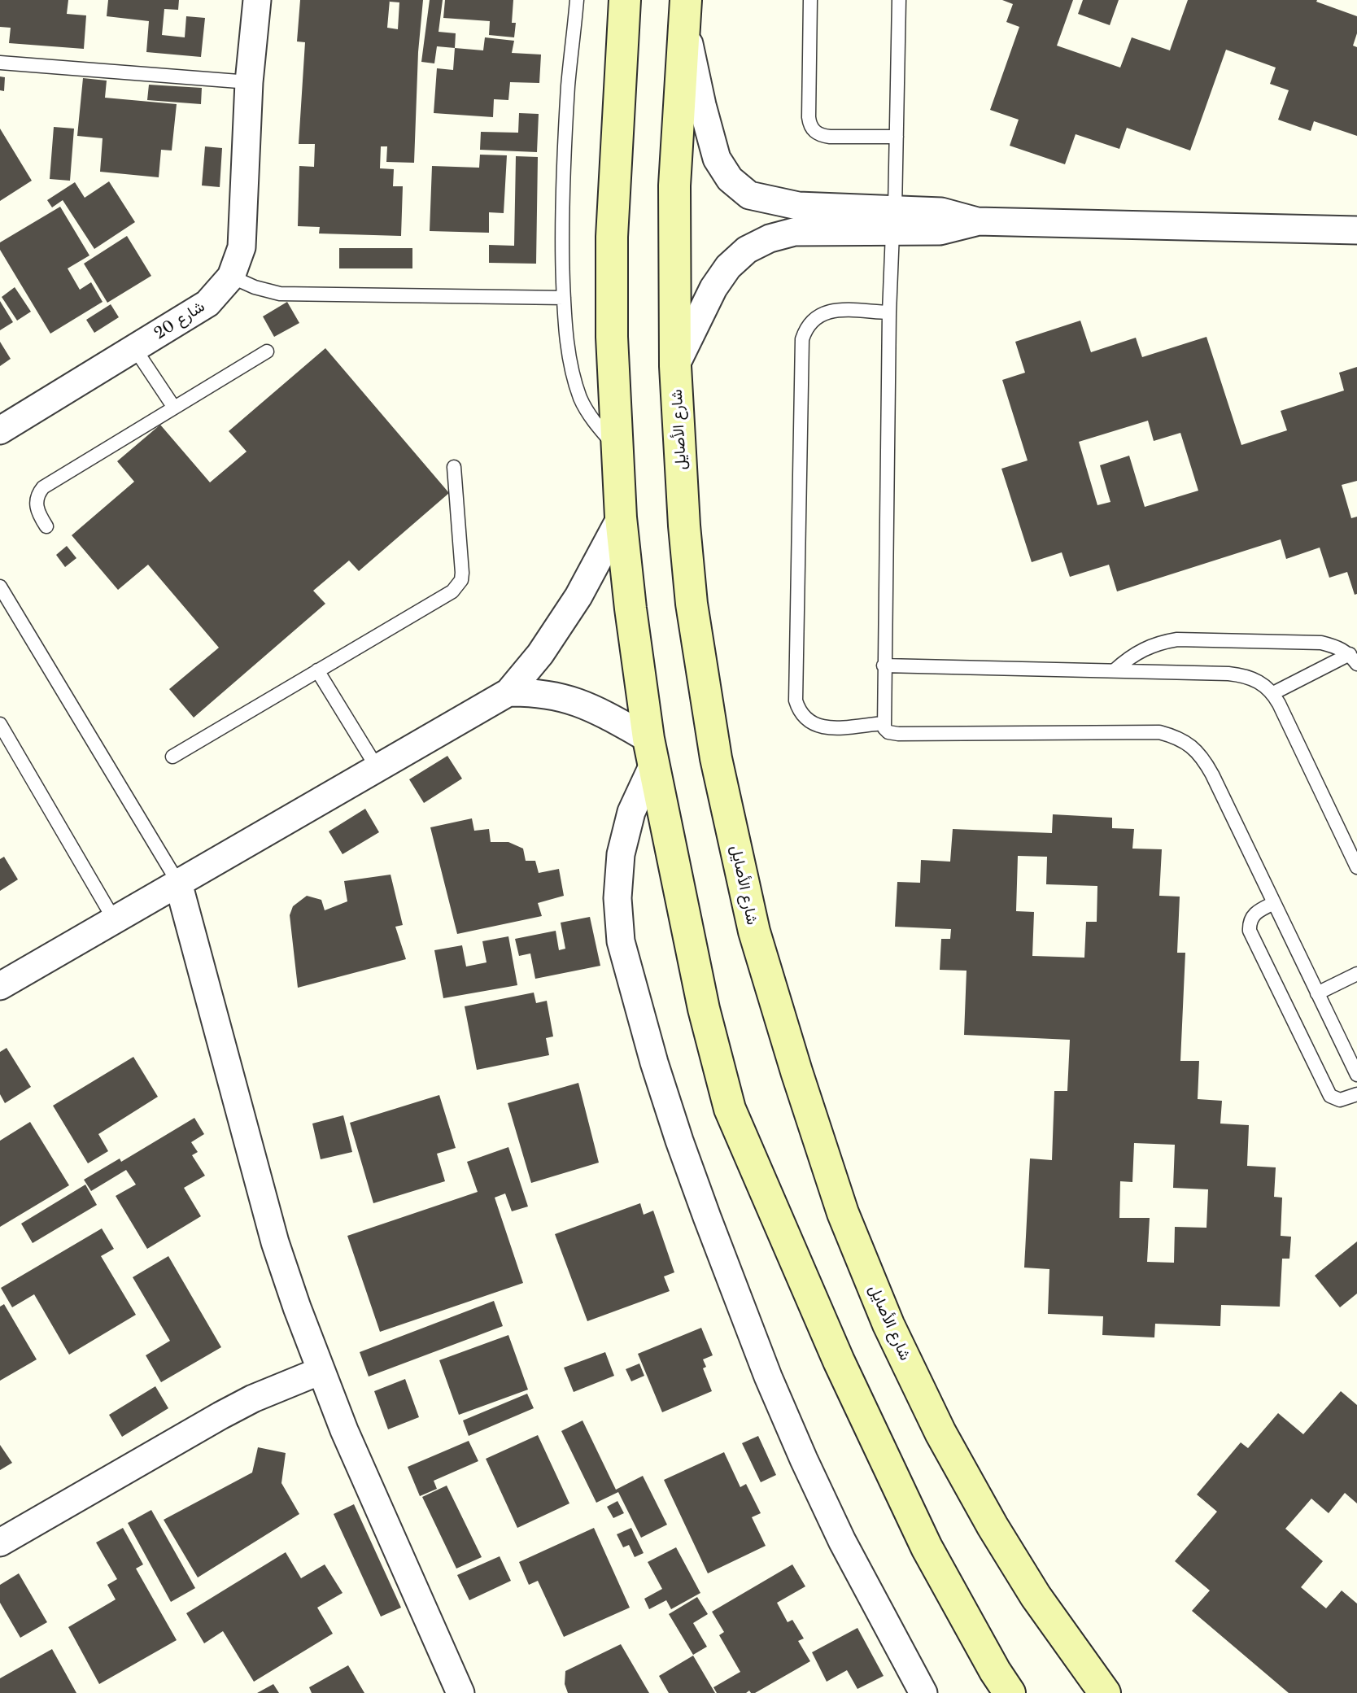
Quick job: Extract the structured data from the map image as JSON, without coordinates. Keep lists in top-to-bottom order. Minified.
{"streets":{"main road":["شارع الأصايل"],"street":["شارع 20"]}}
